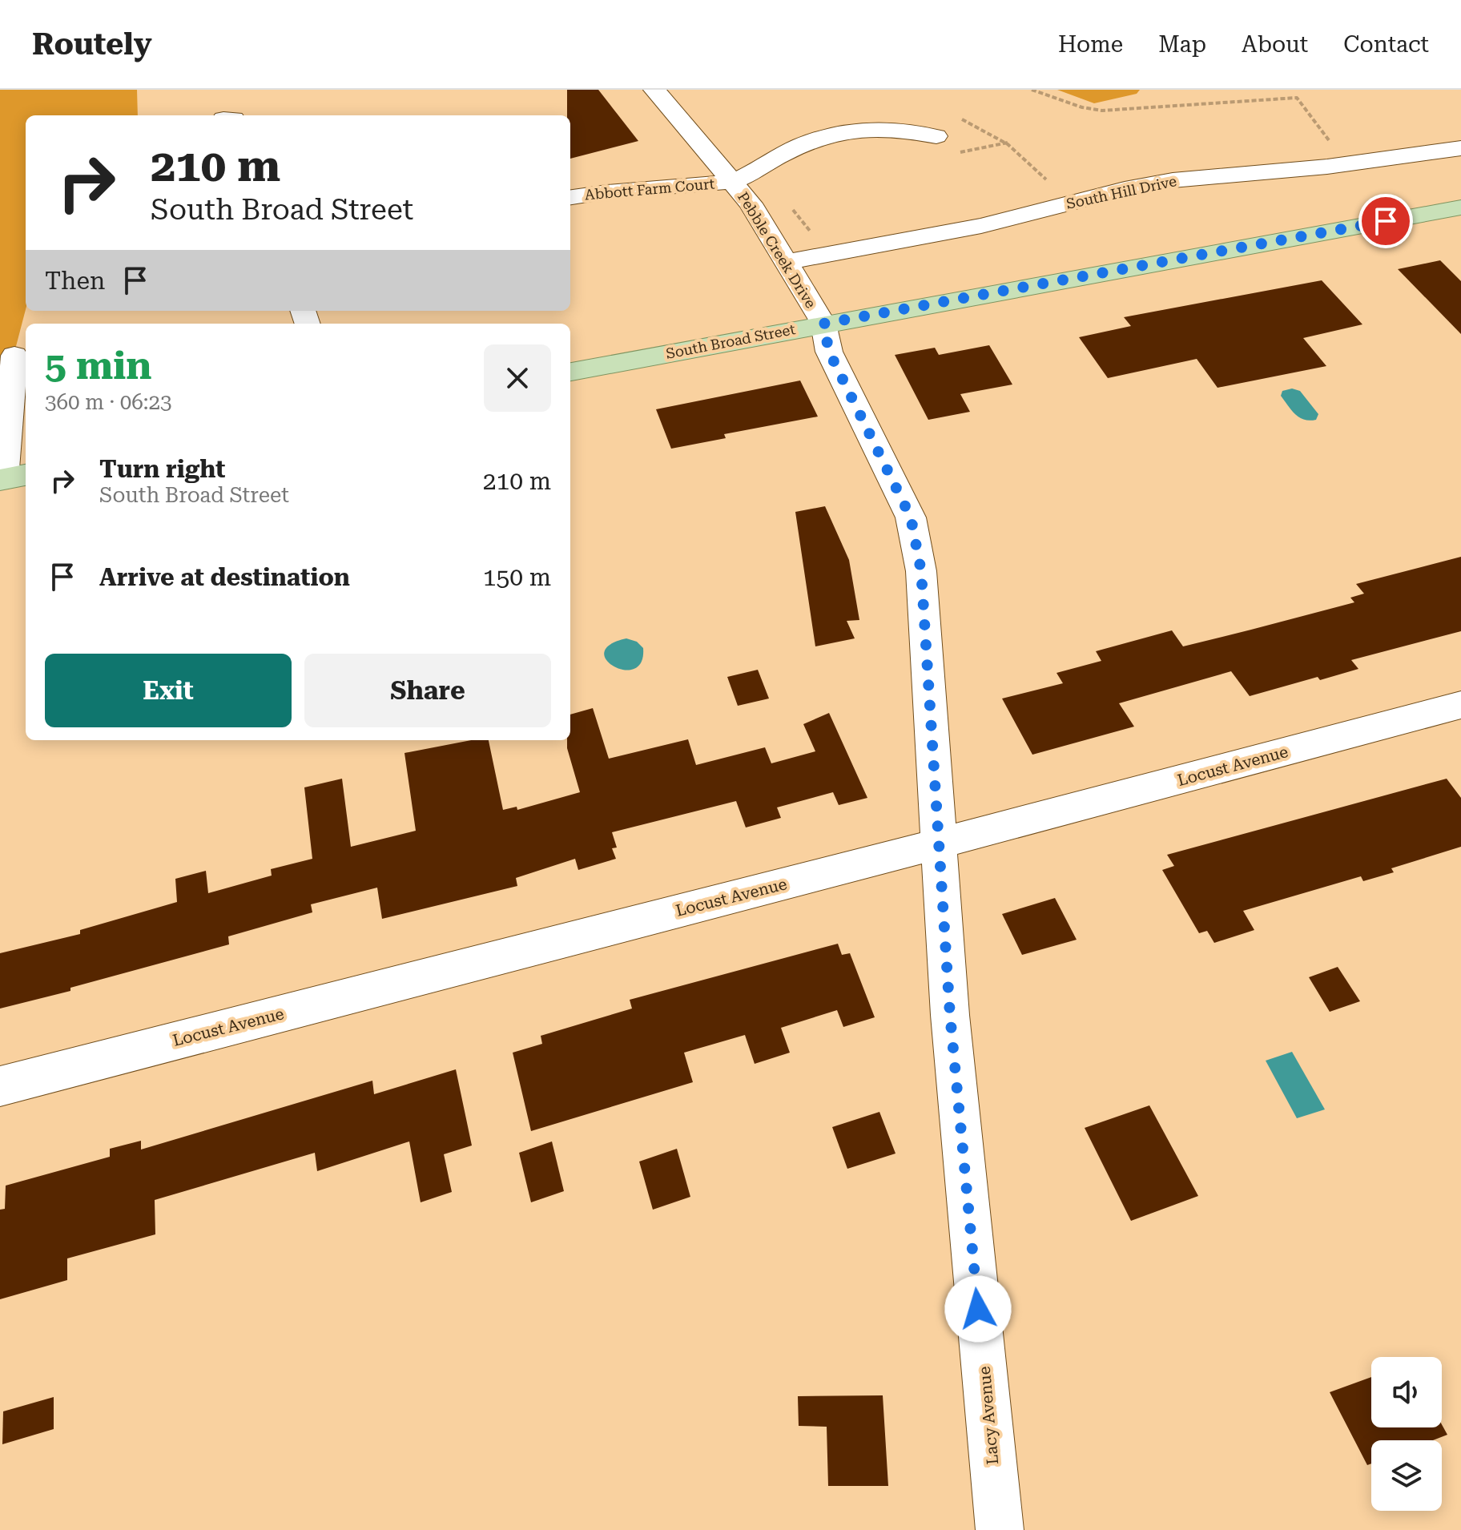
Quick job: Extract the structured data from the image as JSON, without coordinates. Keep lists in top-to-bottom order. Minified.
{"streets":{"main road":["South Broad Street"],"street":["Abbott Farm Court","South Hill Drive","Pebble Creek Drive","Locust Avenue","Lacy Avenue"]},"crossings":[["Abbott Farm Court","Pebble Creek Drive"],["South Hill Drive","Pebble Creek Drive"],["Pebble Creek Drive","South Broad Street"],["Pebble Creek Drive","Lacy Avenue"],["South Broad Street","Lacy Avenue"],["Locust Avenue","Lacy Avenue"]],"page":{"header":"Routely","nav":["Home","Map","About","Contact"],"turn":["210 m","South Broad Street"],"then":"Then","heading":["5 min","360 m · 06:23"],"list":[{"name":"Turn right","note":"South Broad Street","value":"210 m"},{"name":"Arrive at destination","value":"150 m"}],"buttons":["Exit","Share"]}}
